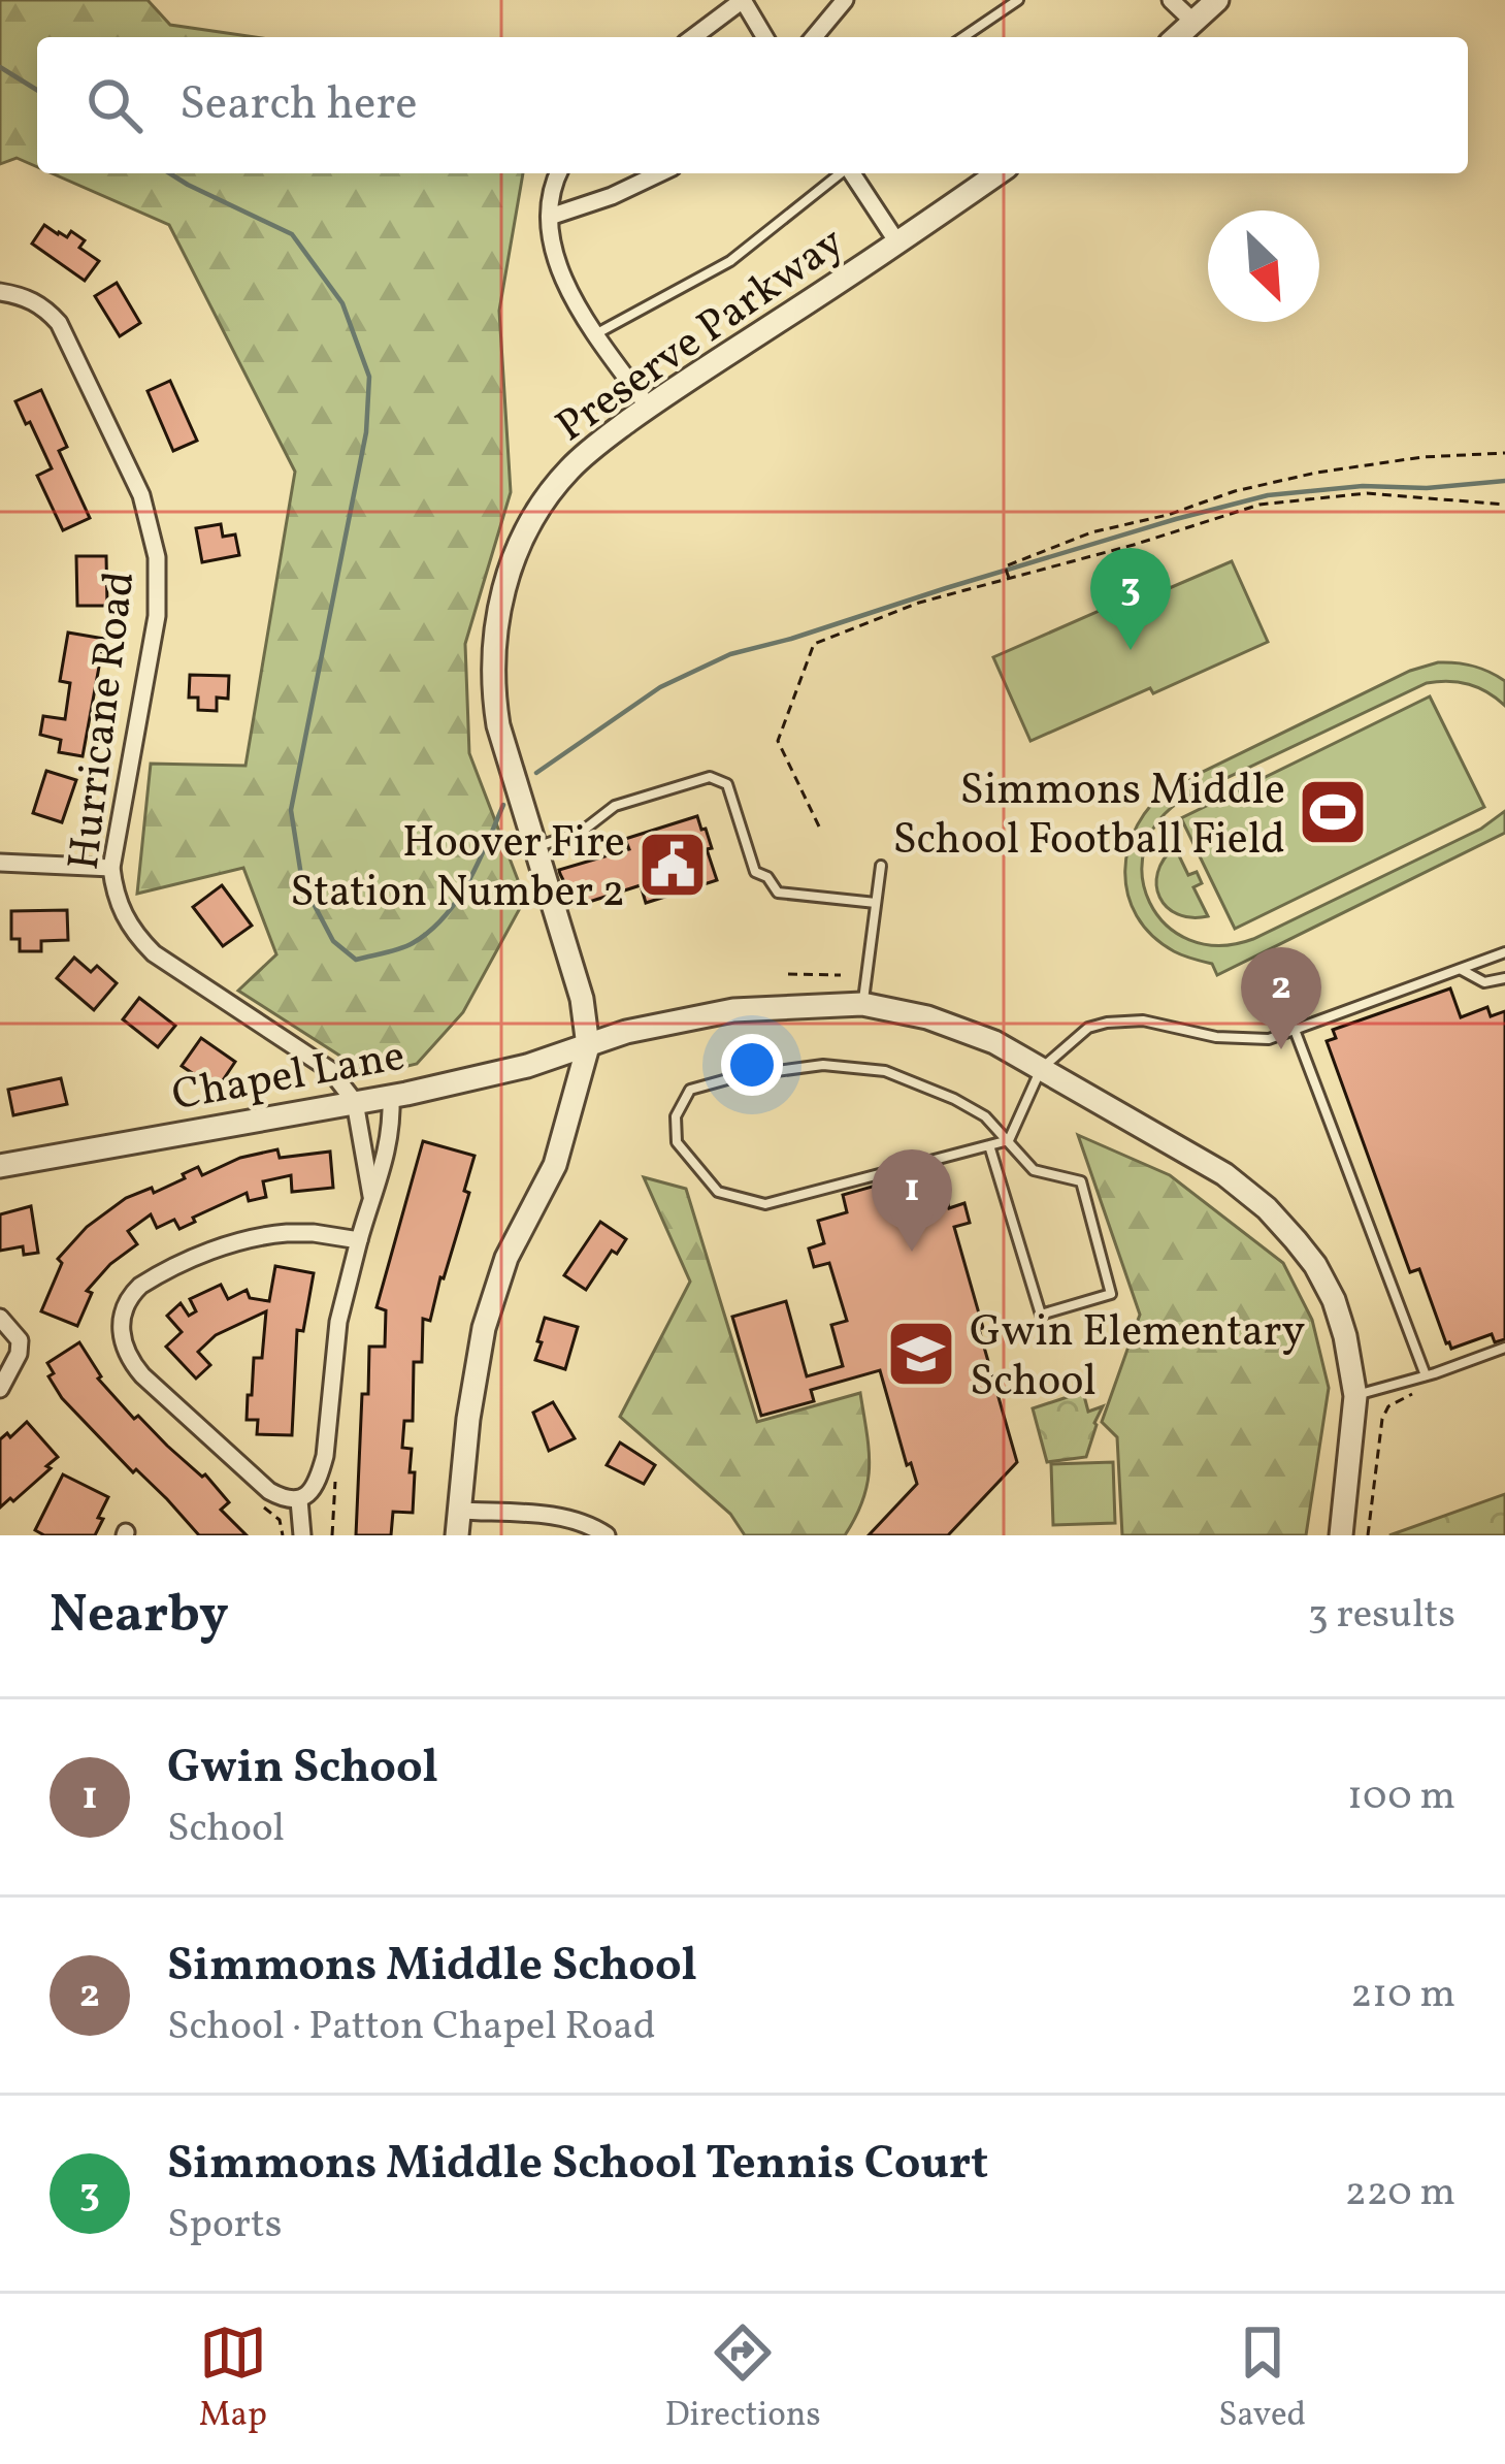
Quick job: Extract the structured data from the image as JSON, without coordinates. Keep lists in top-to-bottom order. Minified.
{"streets":{"street":["Preserve Parkway","Hurricane Road","Chapel Lane"]},"crossings":[["Preserve Parkway","Chapel Lane"],["Hurricane Road","Chapel Lane"]],"places":{"sports":["Simmons Middle School Football Field"],"public building":["Hoover Fire Station Number 2"],"school or university":["Gwin Elementary School"]},"north":"bottom right","page":{"search":"Search here","pins":["3","2","1"],"heading":["Nearby","3 results"],"list":[{"mark":"1","name":"Gwin School","note":"School","value":"100 m"},{"mark":"2","name":"Simmons Middle School","note":"School · Patton Chapel Road","value":"210 m"},{"mark":"3","name":"Simmons Middle School Tennis Court","note":"Sports","value":"220 m"}],"nav":["Map","Directions","Saved"]}}
